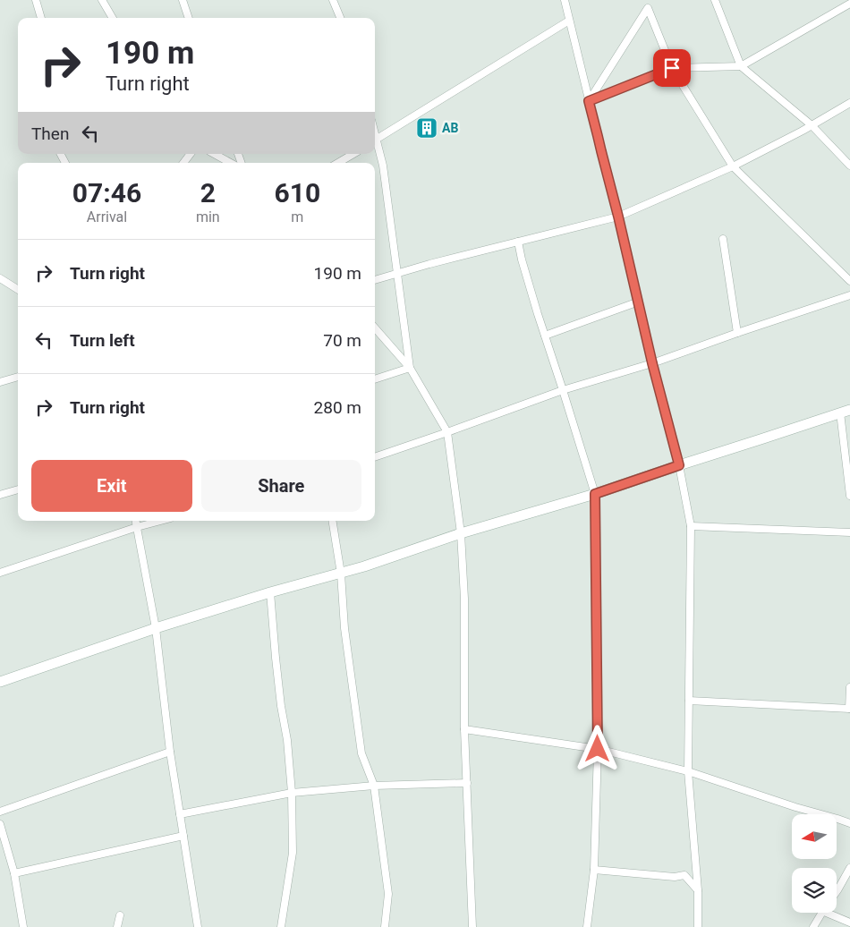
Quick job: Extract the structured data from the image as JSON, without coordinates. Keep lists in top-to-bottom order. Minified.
{"places":{"building":["AB"]},"north":"left","page":{"turn":["190 m","Turn right"],"then":"Then","eta":["07:46","Arrival","2","min","610","m"],"list":[{"name":"Turn right","value":"190 m"},{"name":"Turn left","value":"70 m"},{"name":"Turn right","value":"280 m"}],"buttons":["Exit","Share"]}}
